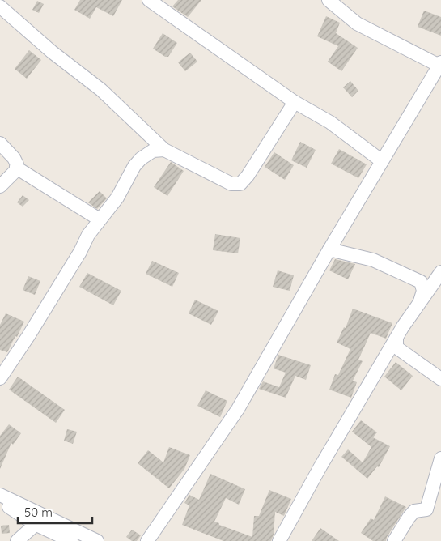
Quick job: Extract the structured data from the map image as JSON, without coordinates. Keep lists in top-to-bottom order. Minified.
{"scale_bar":"50 m"}
